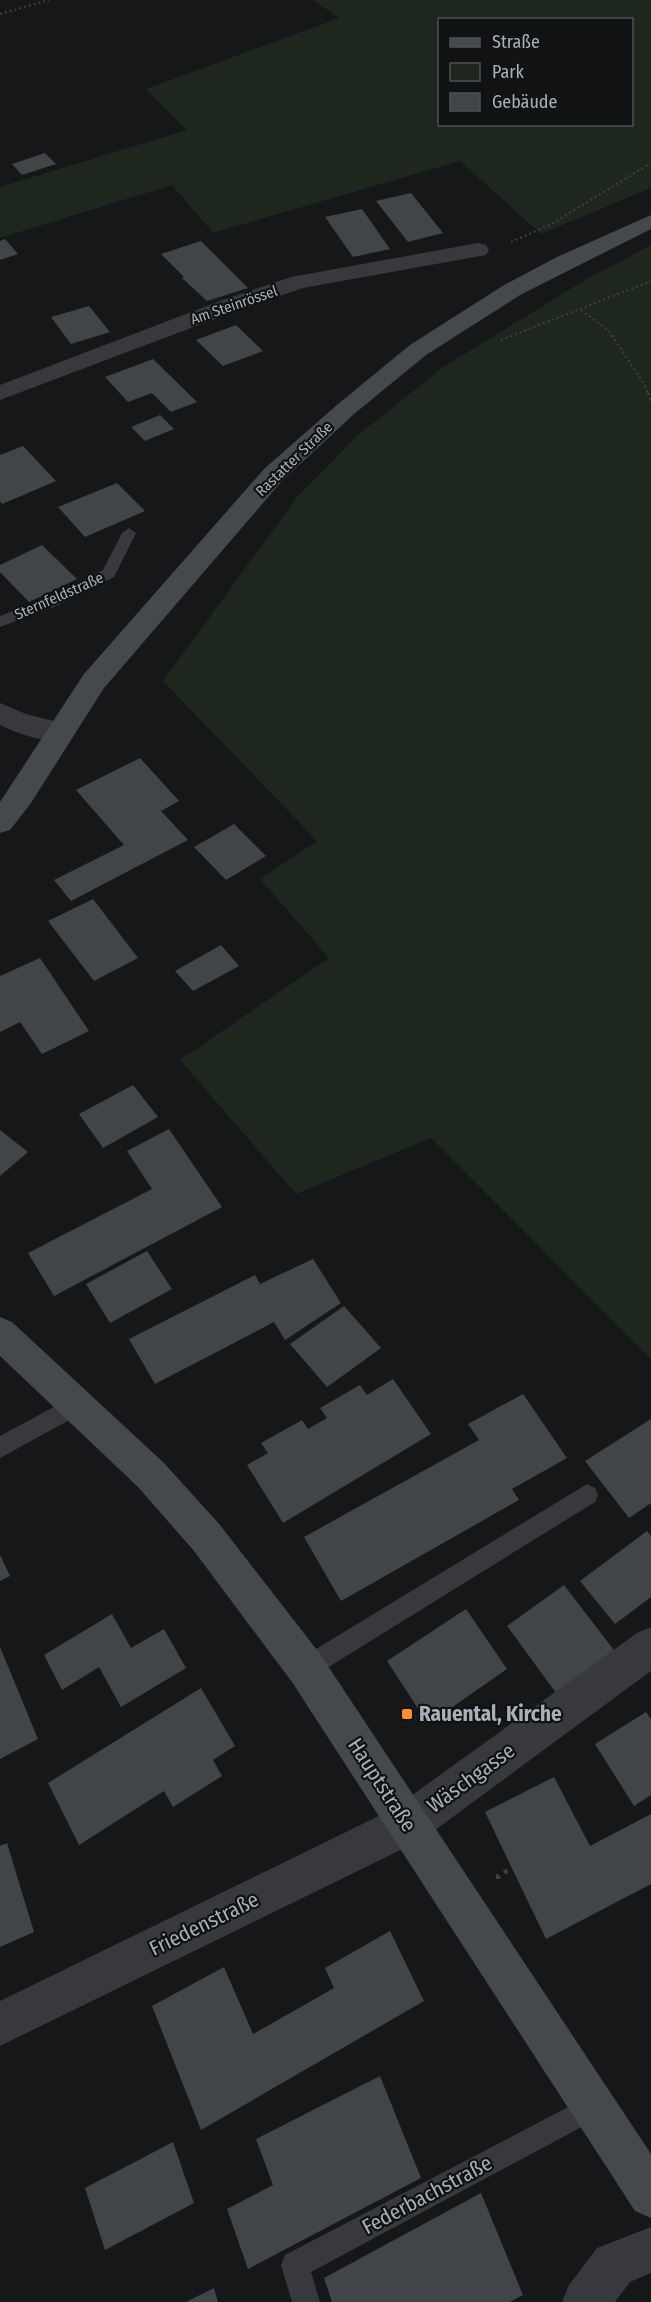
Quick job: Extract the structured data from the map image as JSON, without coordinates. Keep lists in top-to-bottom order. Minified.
{"streets":{"street":["Am Steinrössel","Rastatter Straße","Wäschgasse","Hauptstraße","Friedenstraße"],"lane":["Sternfeldstraße","Federbachstraße"]},"crossings":[["Wäschgasse","Hauptstraße"],["Wäschgasse","Friedenstraße"],["Hauptstraße","Friedenstraße"],["Hauptstraße","Federbachstraße"]],"places":{"transit":["Rauental, Kirche"]},"legend":["Straße","Park","Gebäude"]}
